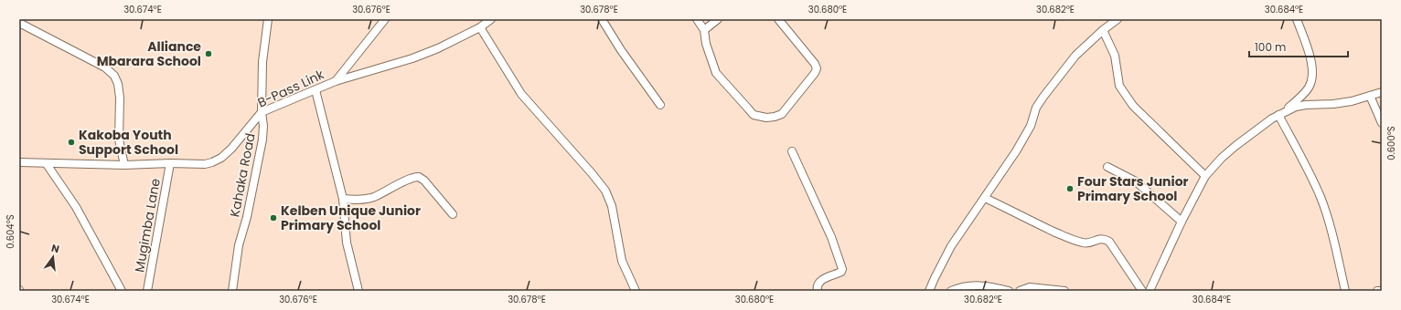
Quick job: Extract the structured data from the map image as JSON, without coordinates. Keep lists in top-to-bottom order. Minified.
{"streets":{"street":["B-Pass Link","Kahaka Road","Mugimba Lane"]},"crossings":[["B-Pass Link","Kahaka Road"],["B-Pass Link","Mugimba Lane"]],"places":["Alliance Mbarara School","Kakoba Youth Support School","Four Stars Junior Primary School","Kelben Unique Junior Primary School"],"scale_bar":"100 m","north":"top","coordinates":["30.674°E","30.676°E","30.678°E","30.680°E","30.682°E","30.684°E","0.600°S","0.604°S"]}
